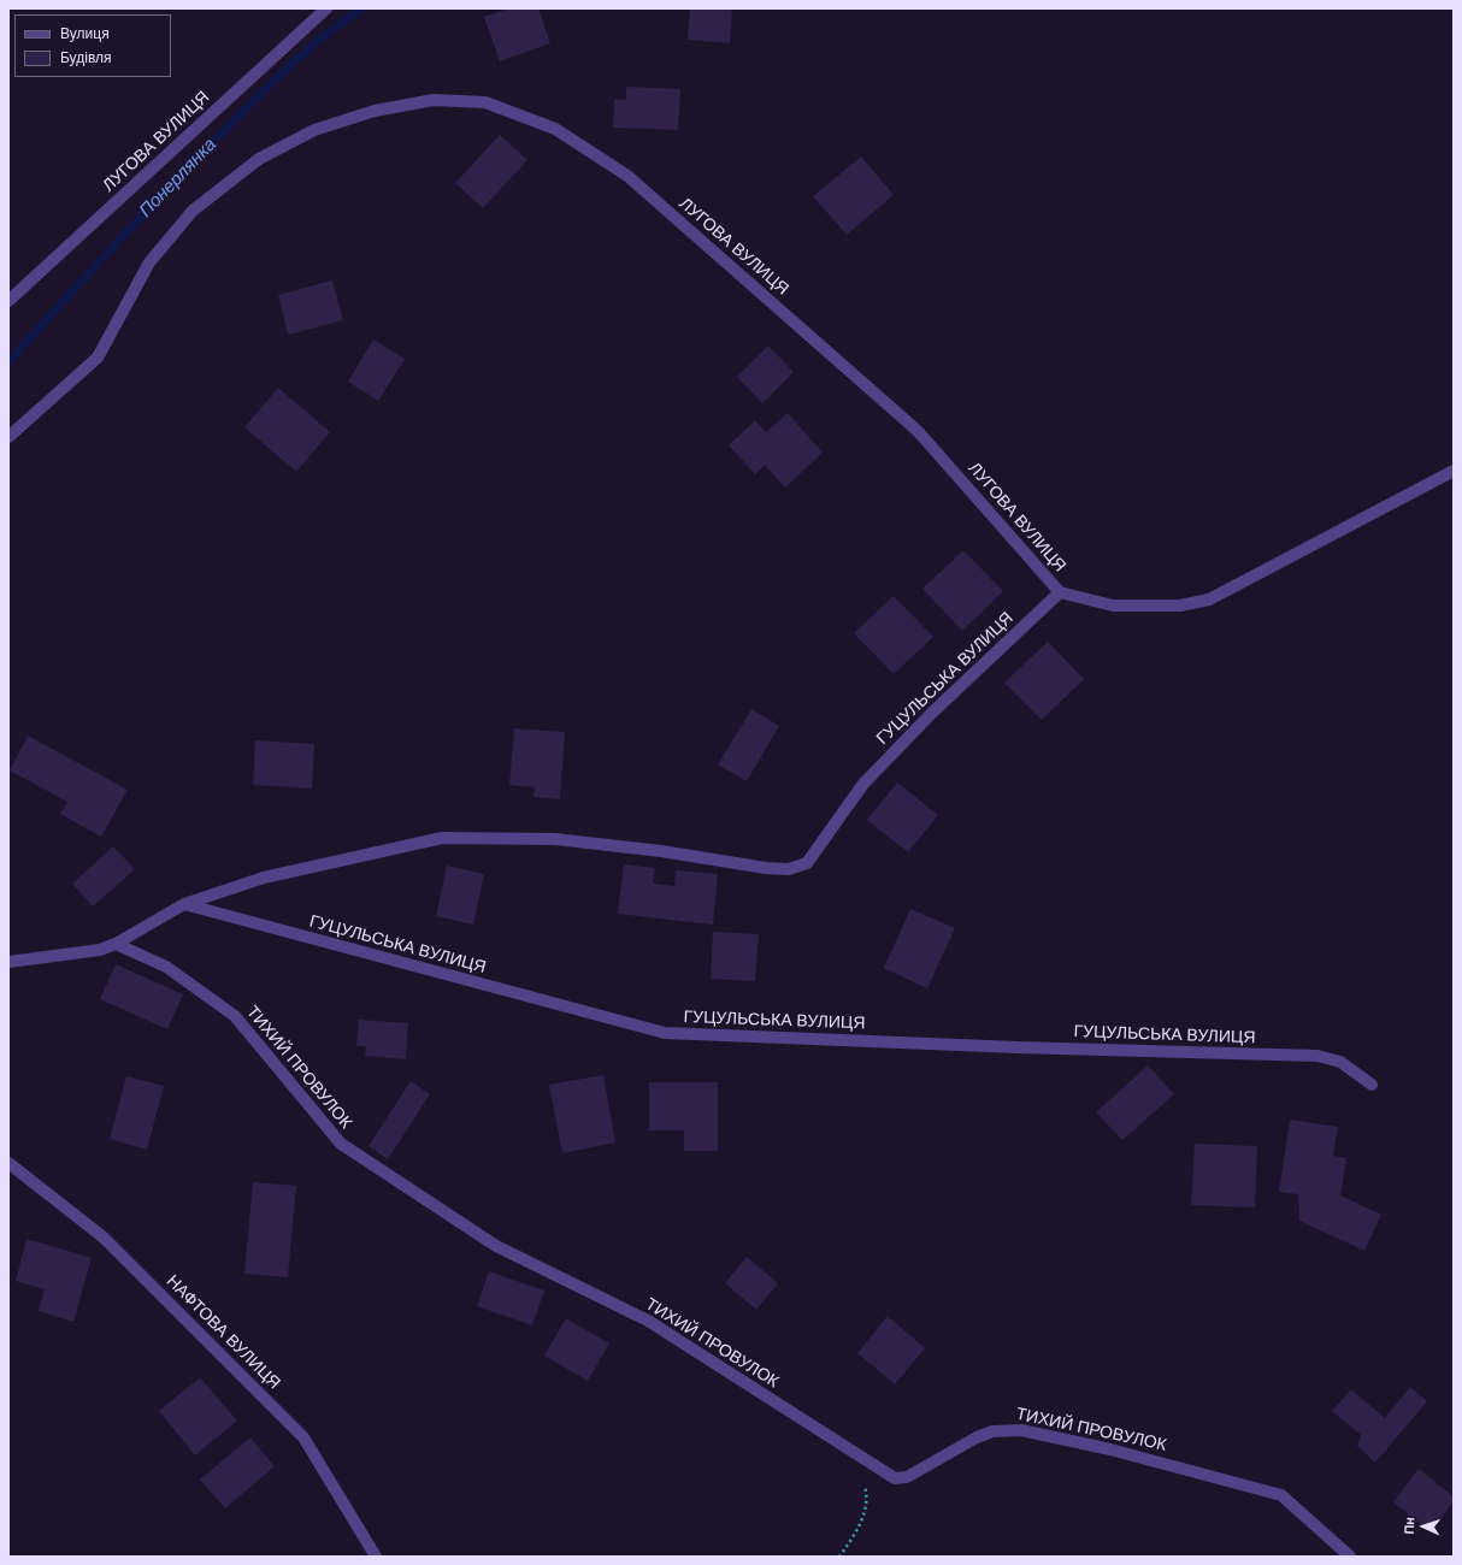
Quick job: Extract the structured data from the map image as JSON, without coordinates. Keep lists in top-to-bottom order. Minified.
{"streets":{"street":["ЛУГОВА ВУЛИЦЯ","ГУЦУЛЬСЬКА ВУЛИЦЯ","ТИХИЙ ПРОВУЛОК","НАФТОВА ВУЛИЦЯ"]},"crossings":[["ЛУГОВА ВУЛИЦЯ","ГУЦУЛЬСЬКА ВУЛИЦЯ"],["ГУЦУЛЬСЬКА ВУЛИЦЯ","ТИХИЙ ПРОВУЛОК"]],"water":["Понерлянка"],"legend":["Вулиця","Будівля"],"north":"left"}
